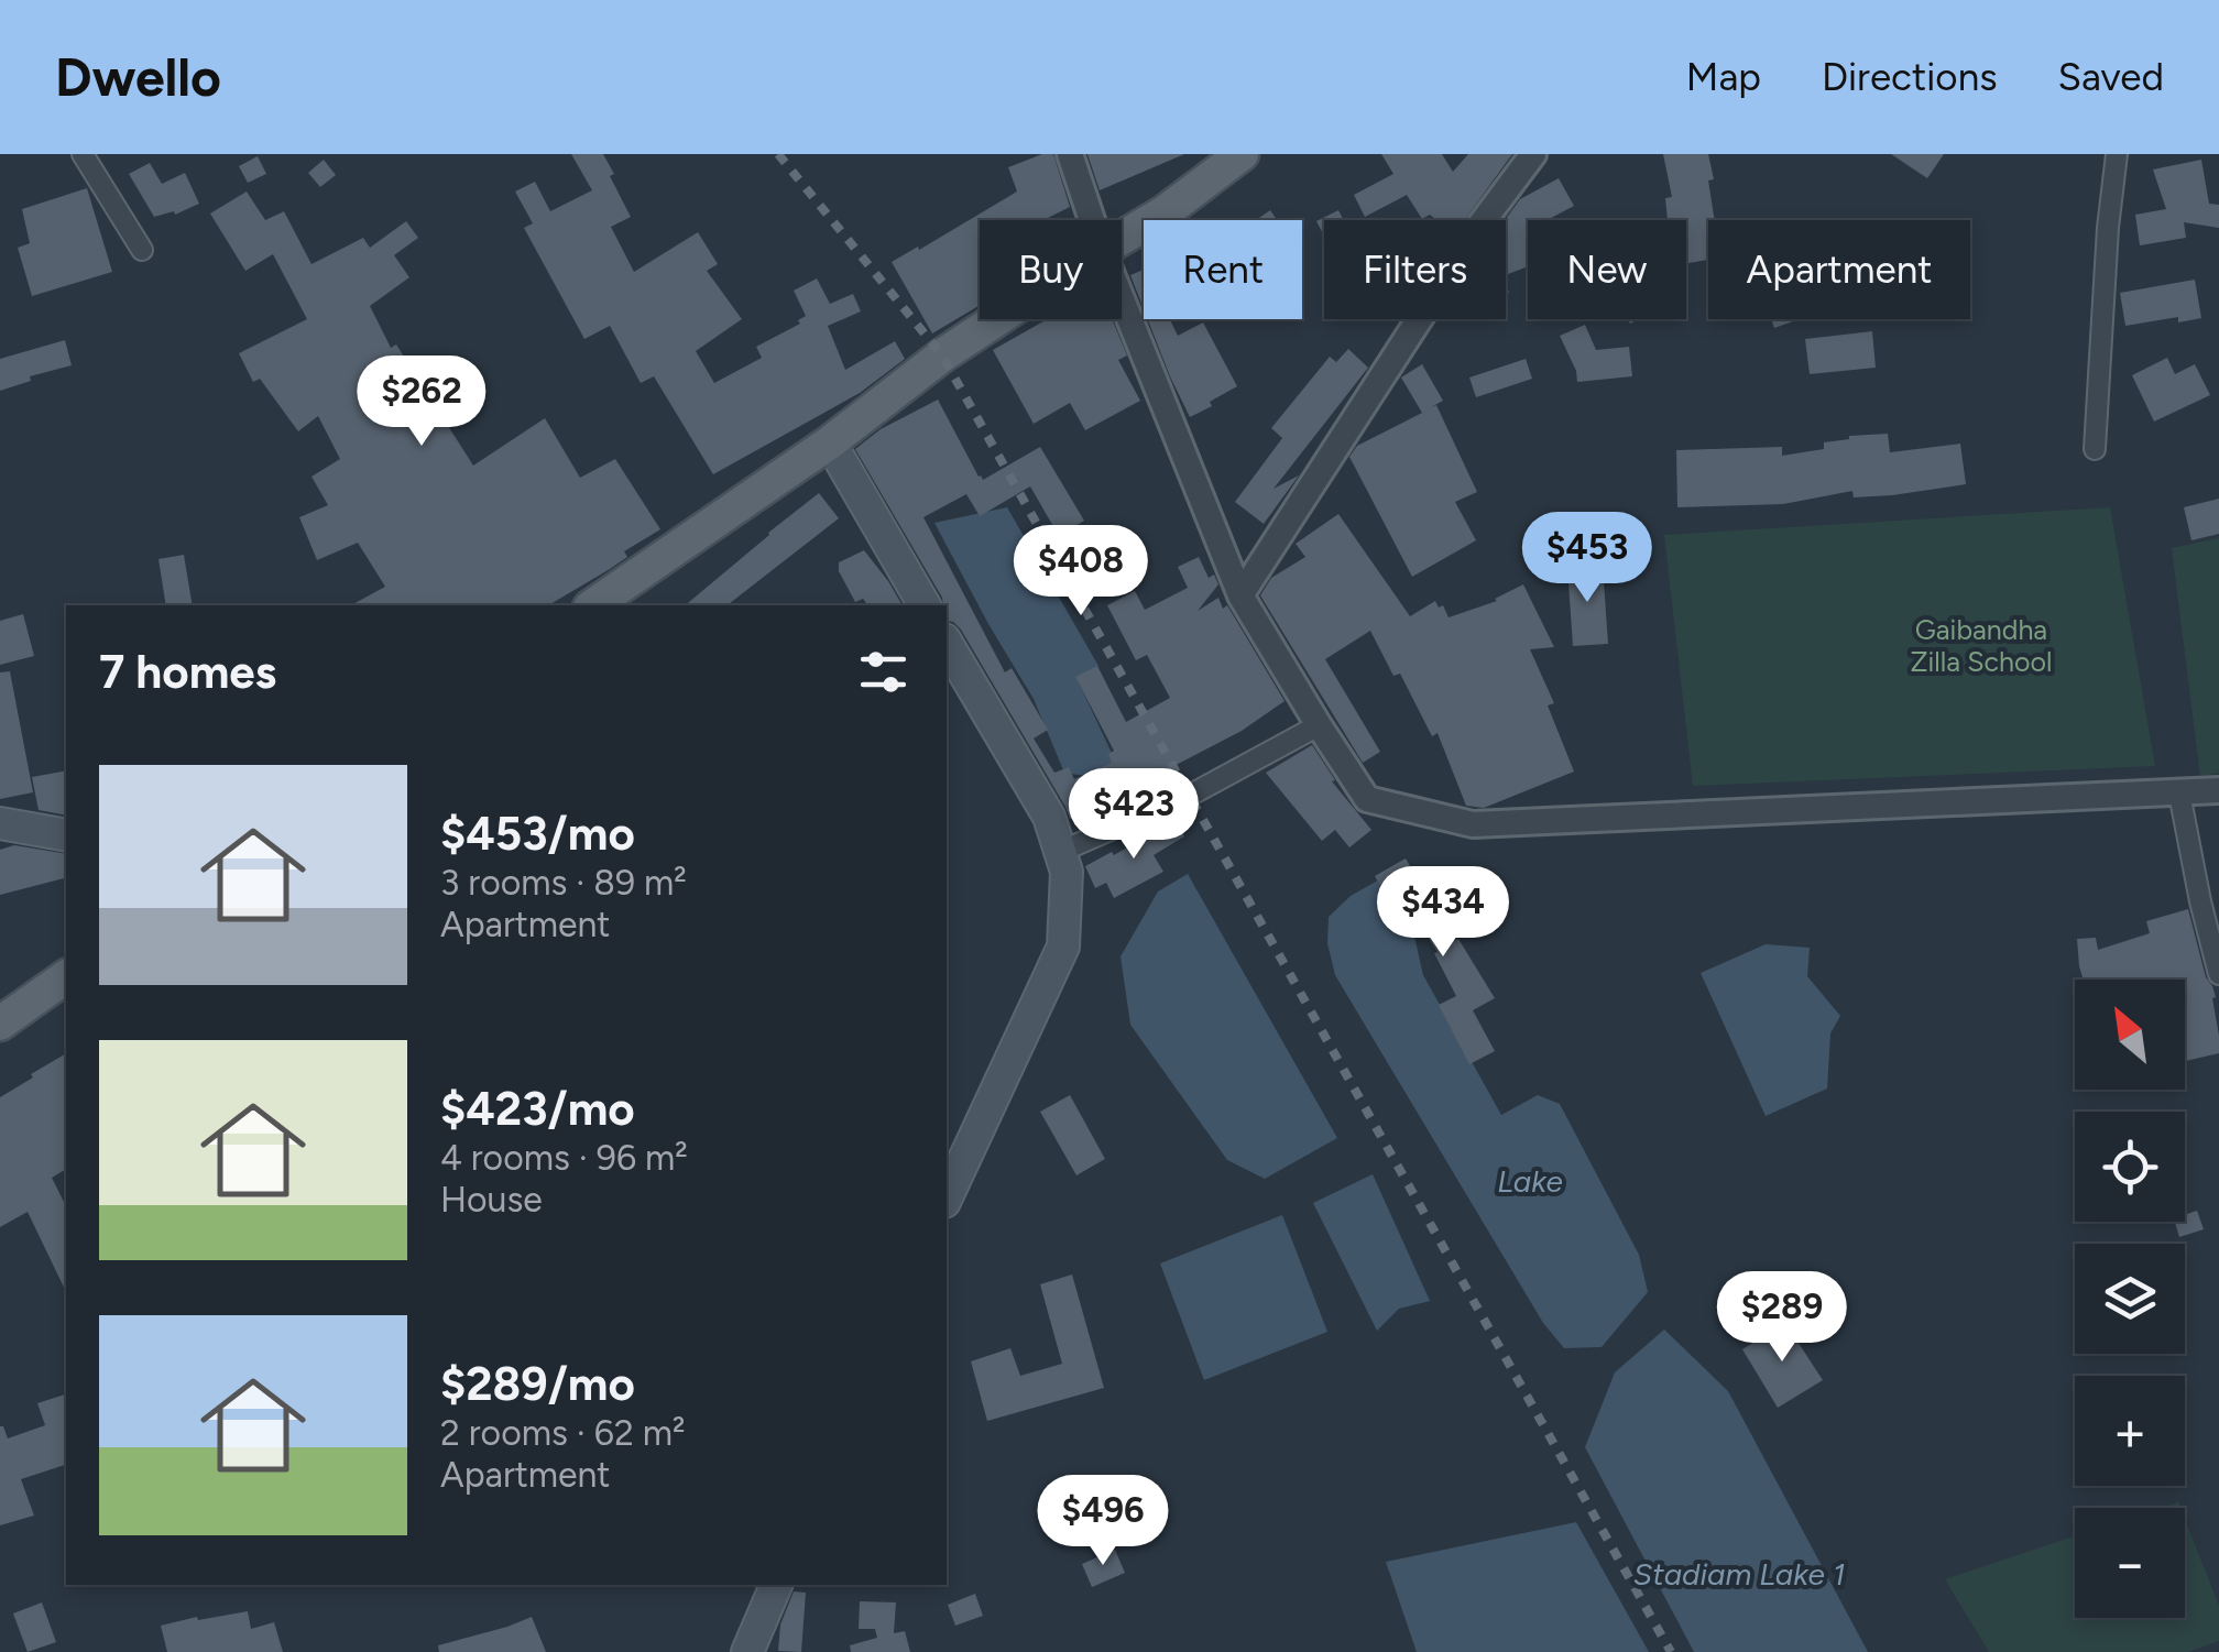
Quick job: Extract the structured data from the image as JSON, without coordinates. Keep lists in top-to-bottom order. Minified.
{"water":["Lake","Stadiam Lake 1"],"parks":["Gaibandha Zilla School"],"north":"top left","page":{"header":"Dwello","nav":["Map","Directions","Saved"],"chip":["Buy","Rent","Filters","New","Apartment"],"price":["$262","$453","$408","$423","$434","$289","$496"],"heading":"7 homes","list":[{"name":"$453/mo","note":"3 rooms · 89 m² · Apartment"},{"name":"$423/mo","note":"4 rooms · 96 m² · House"},{"name":"$289/mo","note":"2 rooms · 62 m² · Apartment"}],"map_buttons":["+","−"]}}
